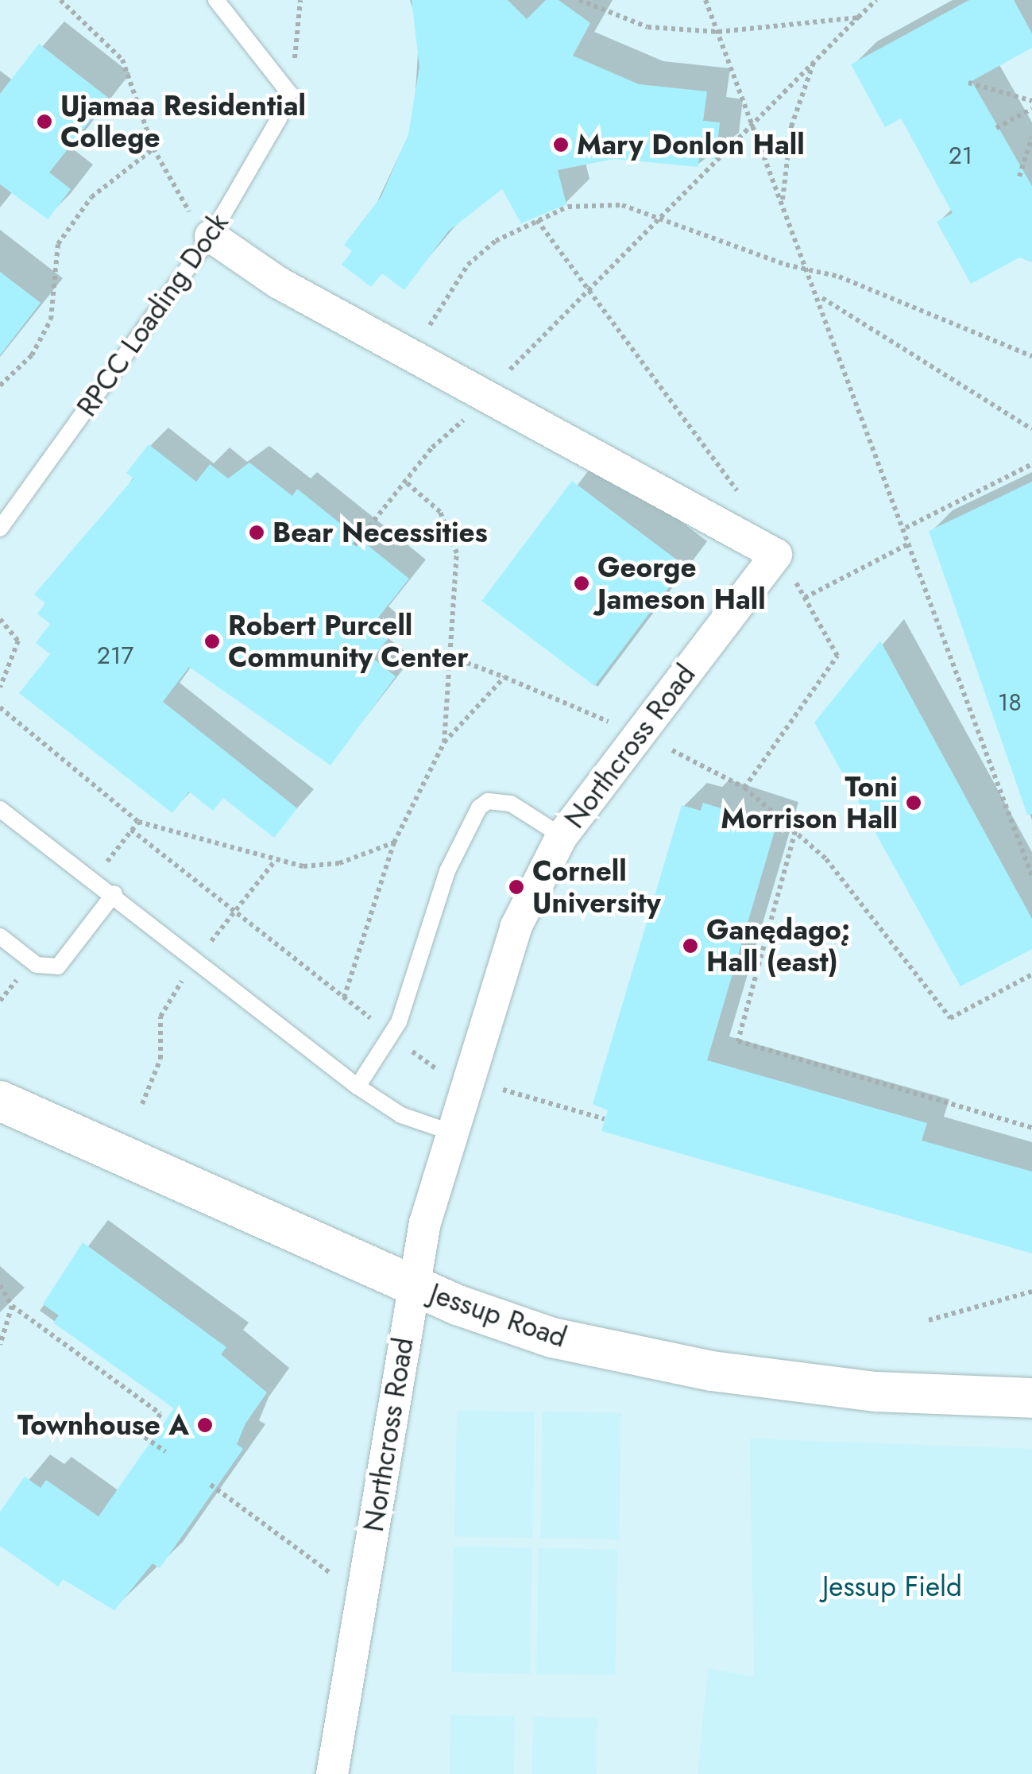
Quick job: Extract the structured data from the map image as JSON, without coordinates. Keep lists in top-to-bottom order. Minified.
{"streets":{"street":["Northcross Road","Jessup Road"],"lane":["RPCC Loading Dock"]},"crossings":[["RPCC Loading Dock","Northcross Road"],["Northcross Road","Jessup Road"]],"parks":["Jessup Field"],"places":["Ujamaa Residential College","Mary Donlon Hall","Bear Necessities","George Jameson Hall","Robert Purcell Community Center","Toni Morrison Hall","Cornell University","Ganędagǫ: Hall (east)","Townhouse A"],"house_numbers":["21","217","18"]}
